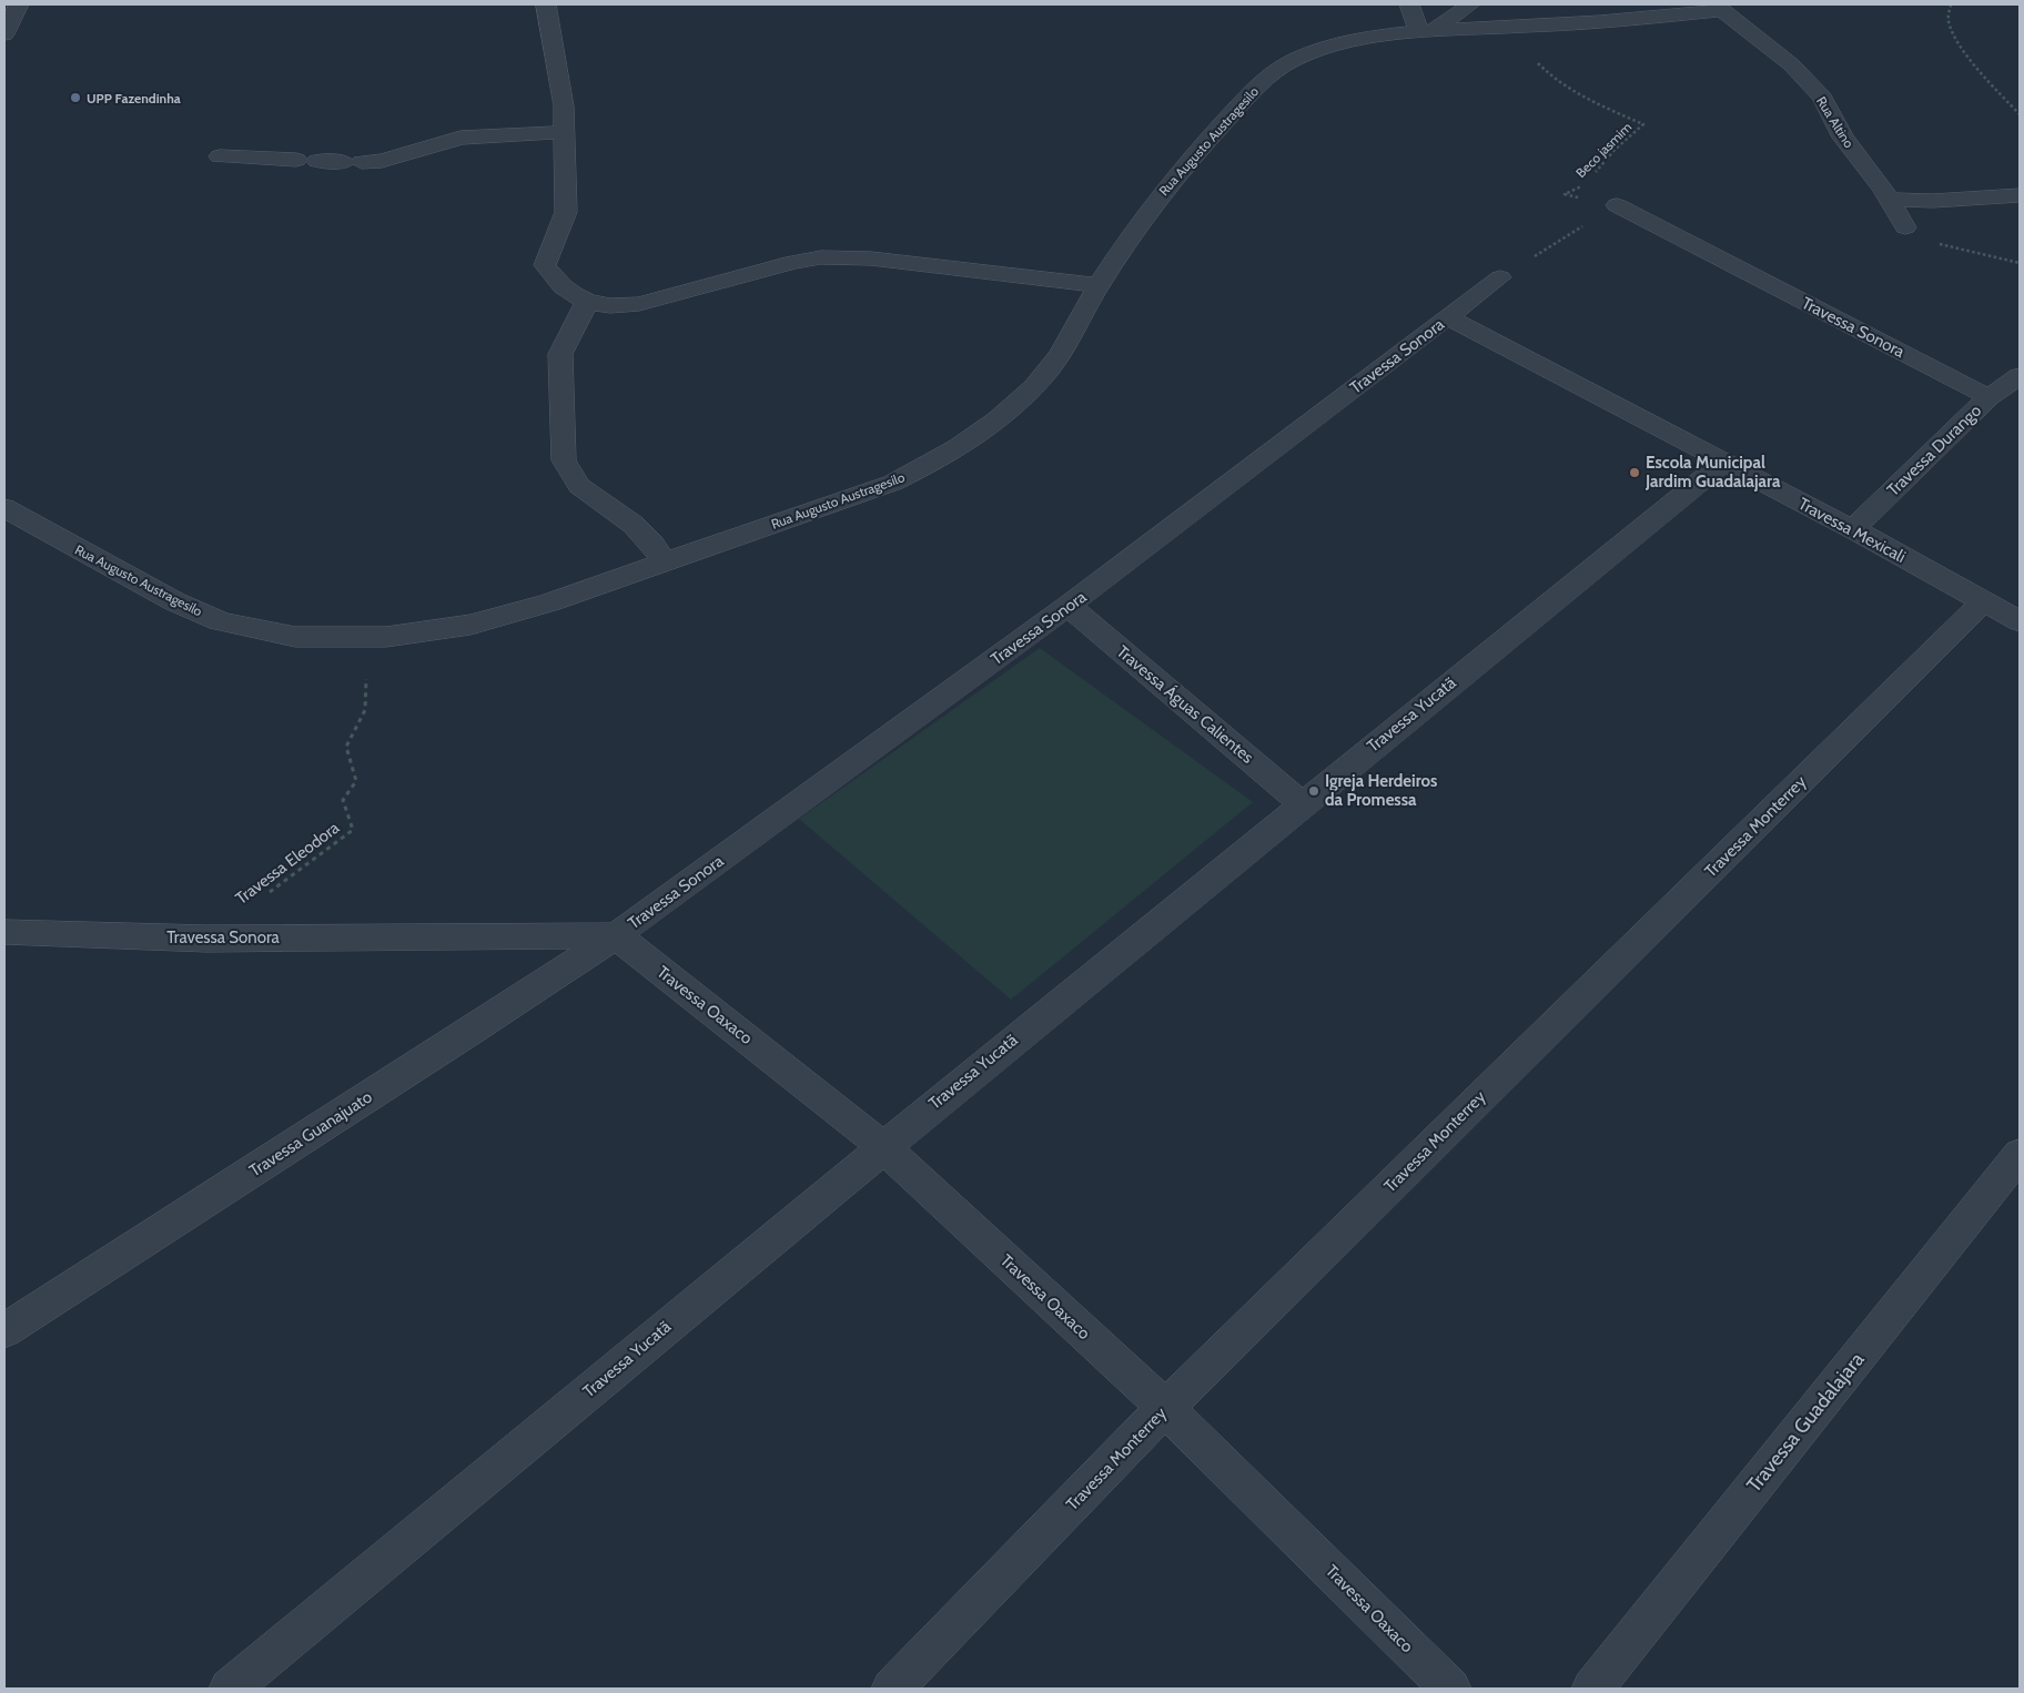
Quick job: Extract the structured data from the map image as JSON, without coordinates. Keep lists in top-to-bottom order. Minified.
{"streets":{"street":["Rua Altino","Rua Augusto Austragesilo","Travessa Sonora","Travessa Durango","Travessa Mexicali","Travessa Águas Calientes","Travessa Yucatã","Travessa Monterrey","Travessa Oaxaco","Travessa Guanajuato","Travessa Guadalajara"],"path":["Beco jasmim","Travessa Eleodora"]},"crossings":[["Rua Altino","Rua Augusto Austragesilo"],["Rua Augusto Austragesilo","Travessa Eleodora"],["Beco jasmim","Travessa Sonora"],["Travessa Sonora","Travessa Durango"],["Travessa Sonora","Travessa Mexicali"],["Travessa Sonora","Travessa Águas Calientes"],["Travessa Sonora","Travessa Oaxaco"],["Travessa Sonora","Travessa Guanajuato"],["Travessa Durango","Travessa Mexicali"],["Travessa Mexicali","Travessa Yucatã"],["Travessa Mexicali","Travessa Monterrey"],["Travessa Águas Calientes","Travessa Yucatã"],["Travessa Yucatã","Travessa Oaxaco"],["Travessa Monterrey","Travessa Oaxaco"],["Travessa Oaxaco","Travessa Guanajuato"]],"places":["UPP Fazendinha","Escola Municipal Jardim Guadalajara","Igreja Herdeiros da Promessa"]}
